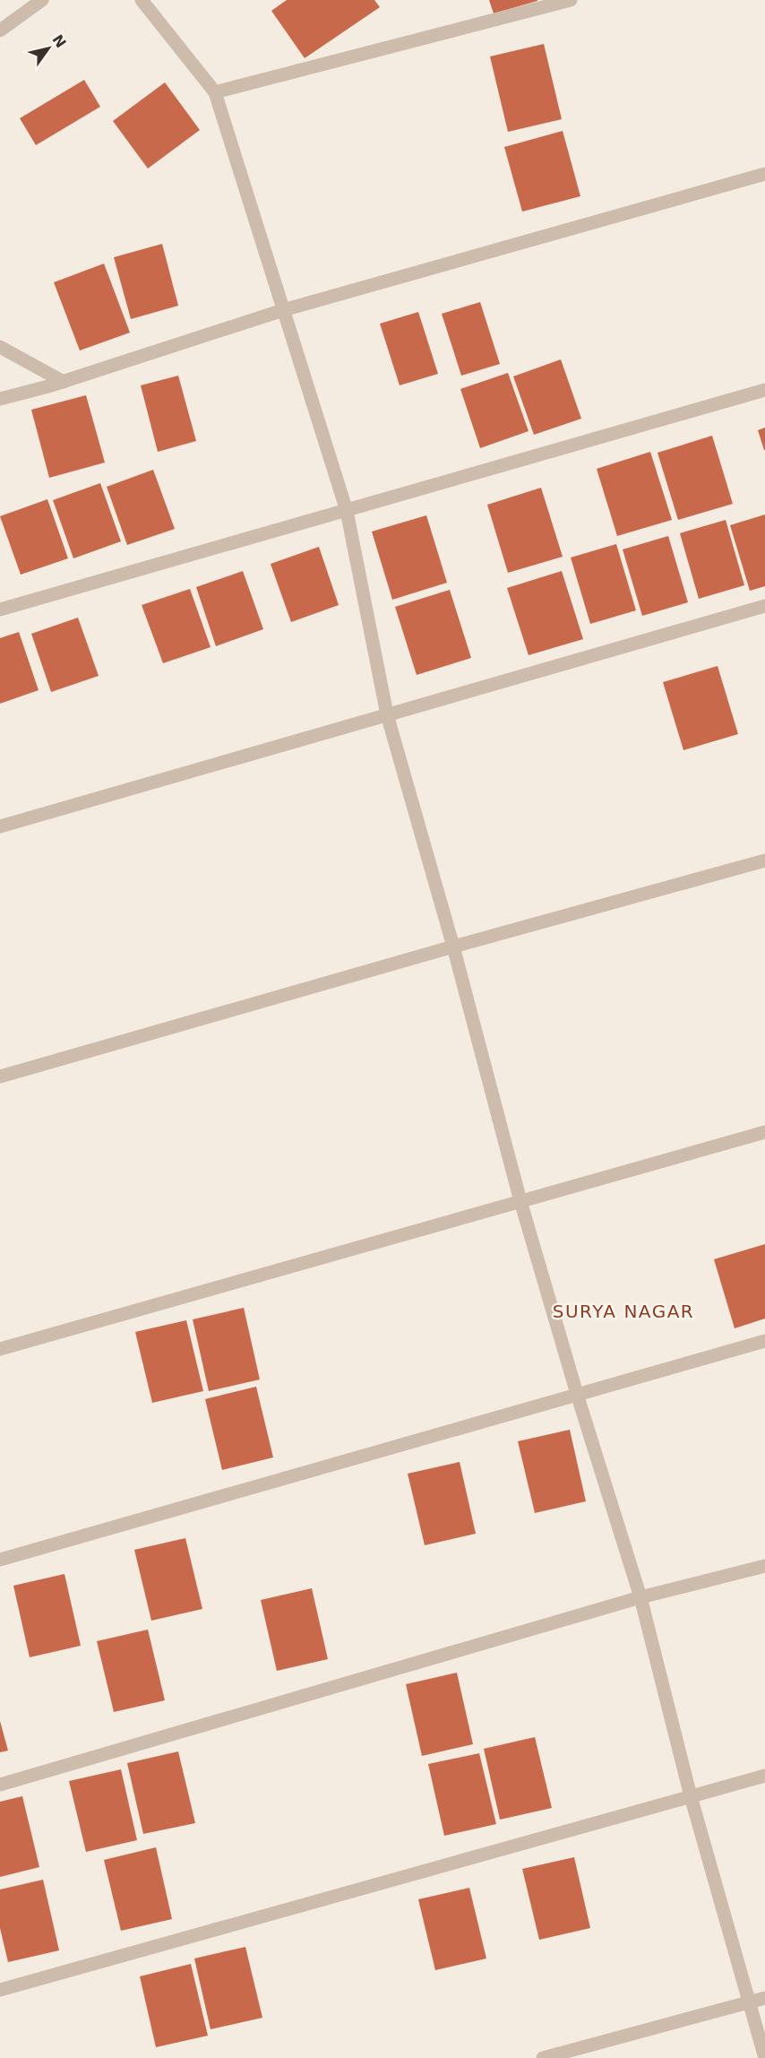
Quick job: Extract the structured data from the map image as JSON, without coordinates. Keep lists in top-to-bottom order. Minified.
{"districts":["SURYA NAGAR"],"north":"top right"}
